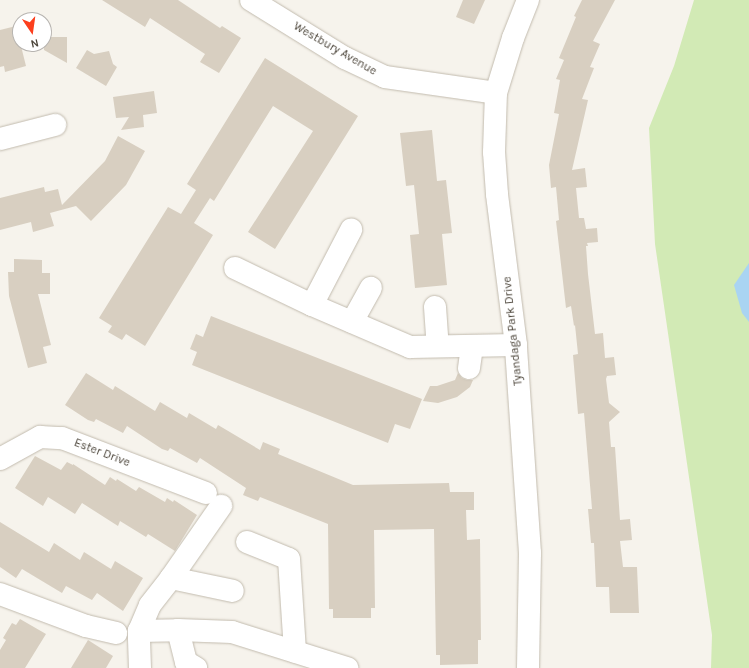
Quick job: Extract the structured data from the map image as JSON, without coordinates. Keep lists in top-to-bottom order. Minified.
{"streets":{"street":["Westbury Avenue","Tyandaga Park Drive","Ester Drive"]},"crossings":[["Westbury Avenue","Tyandaga Park Drive"]],"north":"bottom"}
